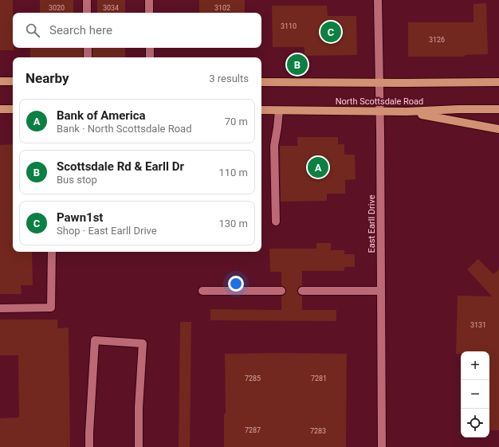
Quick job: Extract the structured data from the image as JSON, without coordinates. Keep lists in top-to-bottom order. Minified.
{"streets":{"main road":["North Scottsdale Road"],"street":["East Earll Drive"]},"crossings":[["North Scottsdale Road","East Earll Drive"]],"house_numbers":["3020","3034","3102","3110","3126","3131","7285","7281","7287","7283"],"page":{"search":"Search here","pins":["C","B","A"],"heading":["Nearby","3 results"],"list":[{"mark":"A","name":"Bank of America","note":"Bank · North Scottsdale Road","value":"70 m"},{"mark":"B","name":"Scottsdale Rd & Earll Dr","note":"Bus stop","value":"110 m"},{"mark":"C","name":"Pawn1st","note":"Shop · East Earll Drive","value":"130 m"}],"map_buttons":["+","−"]}}
